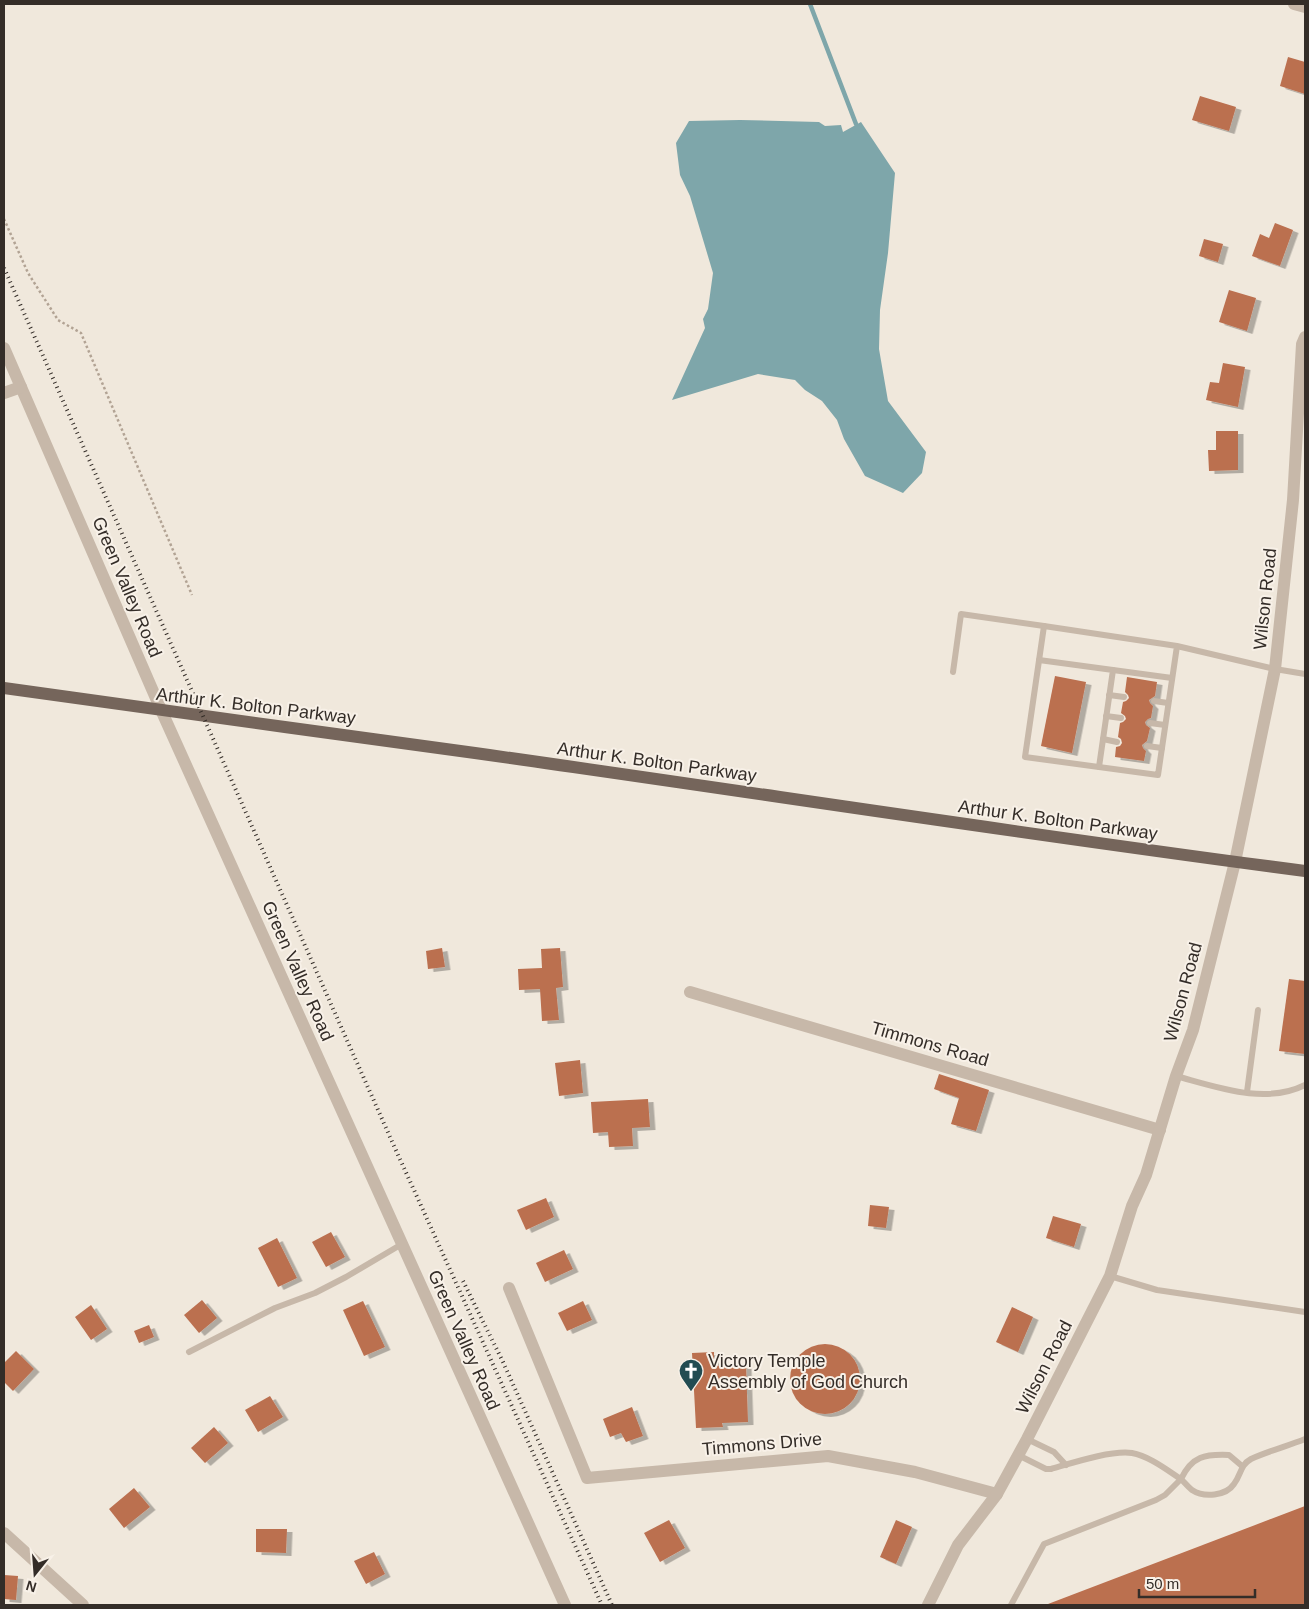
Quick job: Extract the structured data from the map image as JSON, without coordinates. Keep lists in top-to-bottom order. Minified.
{"streets":{"main road":["Arthur K. Bolton Parkway"],"street":["Green Valley Road","Wilson Road","Timmons Road","Timmons Drive"]},"crossings":[["Green Valley Road","Arthur K. Bolton Parkway"],["Wilson Road","Arthur K. Bolton Parkway"],["Wilson Road","Timmons Road"],["Wilson Road","Timmons Drive"]],"places":{"church":["Victory Temple Assembly of God Church"]},"scale_bar":"50 m","north":"bottom"}
